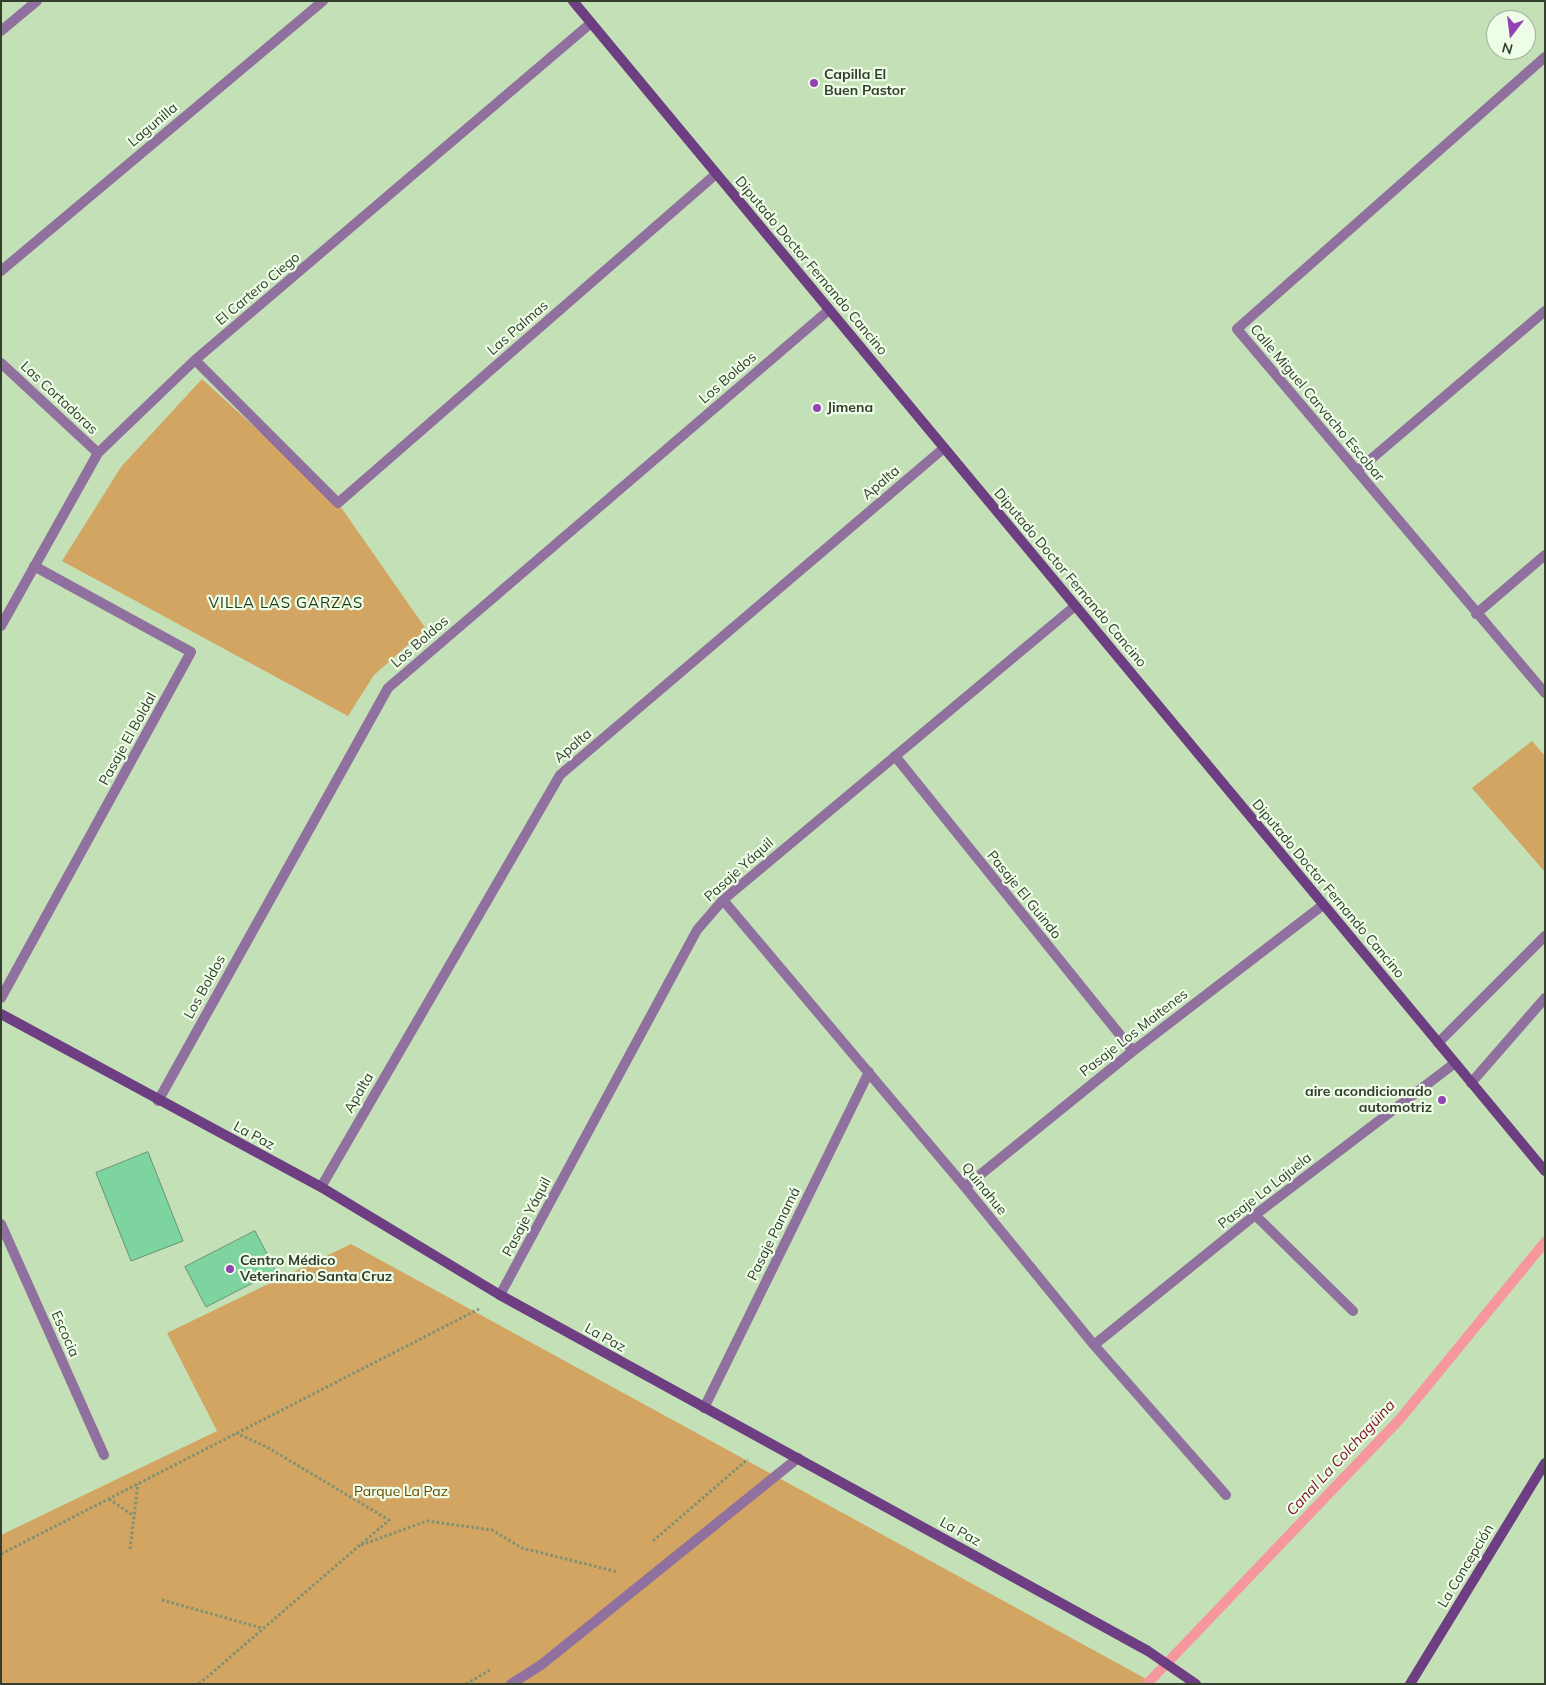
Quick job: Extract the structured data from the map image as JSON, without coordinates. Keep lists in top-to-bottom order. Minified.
{"streets":{"street":["Lagunilla","Diputado Doctor Fernando Cancino","El Cartero Ciego","Las Palmas","Los Boldos","Las Cortadoras","Calle Miguel Carvacho Escobar","Apalta","Pasaje El Boldal","Pasaje Yáquil","Pasaje El Guindo","Pasaje Los Maitenes","La Paz","Quinahue","Pasaje La Lajuela","Pasaje Panamá","Escocia","La Concepción"]},"crossings":[["Diputado Doctor Fernando Cancino","El Cartero Ciego"],["Diputado Doctor Fernando Cancino","Las Palmas"],["Diputado Doctor Fernando Cancino","Los Boldos"],["Diputado Doctor Fernando Cancino","Apalta"],["Diputado Doctor Fernando Cancino","Pasaje Yáquil"],["Diputado Doctor Fernando Cancino","Pasaje Los Maitenes"],["Diputado Doctor Fernando Cancino","Pasaje La Lajuela"],["El Cartero Ciego","Las Palmas"],["El Cartero Ciego","Las Cortadoras"],["El Cartero Ciego","Pasaje El Boldal"],["Los Boldos","La Paz"],["Apalta","La Paz"],["Pasaje Yáquil","Pasaje El Guindo"],["Pasaje Yáquil","La Paz"],["Pasaje Yáquil","Quinahue"],["Pasaje El Guindo","Pasaje Los Maitenes"],["Pasaje Los Maitenes","Quinahue"],["La Paz","Pasaje Panamá"],["Quinahue","Pasaje La Lajuela"],["Quinahue","Pasaje Panamá"]],"districts":["VILLA LAS GARZAS"],"water":["Canal La Colchagüina"],"parks":["Parque La Paz"],"places":["Capilla El Buen Pastor","Jimena","aire acondicionado automotriz","Centro Médico Veterinario Santa Cruz"],"north":"bottom"}
